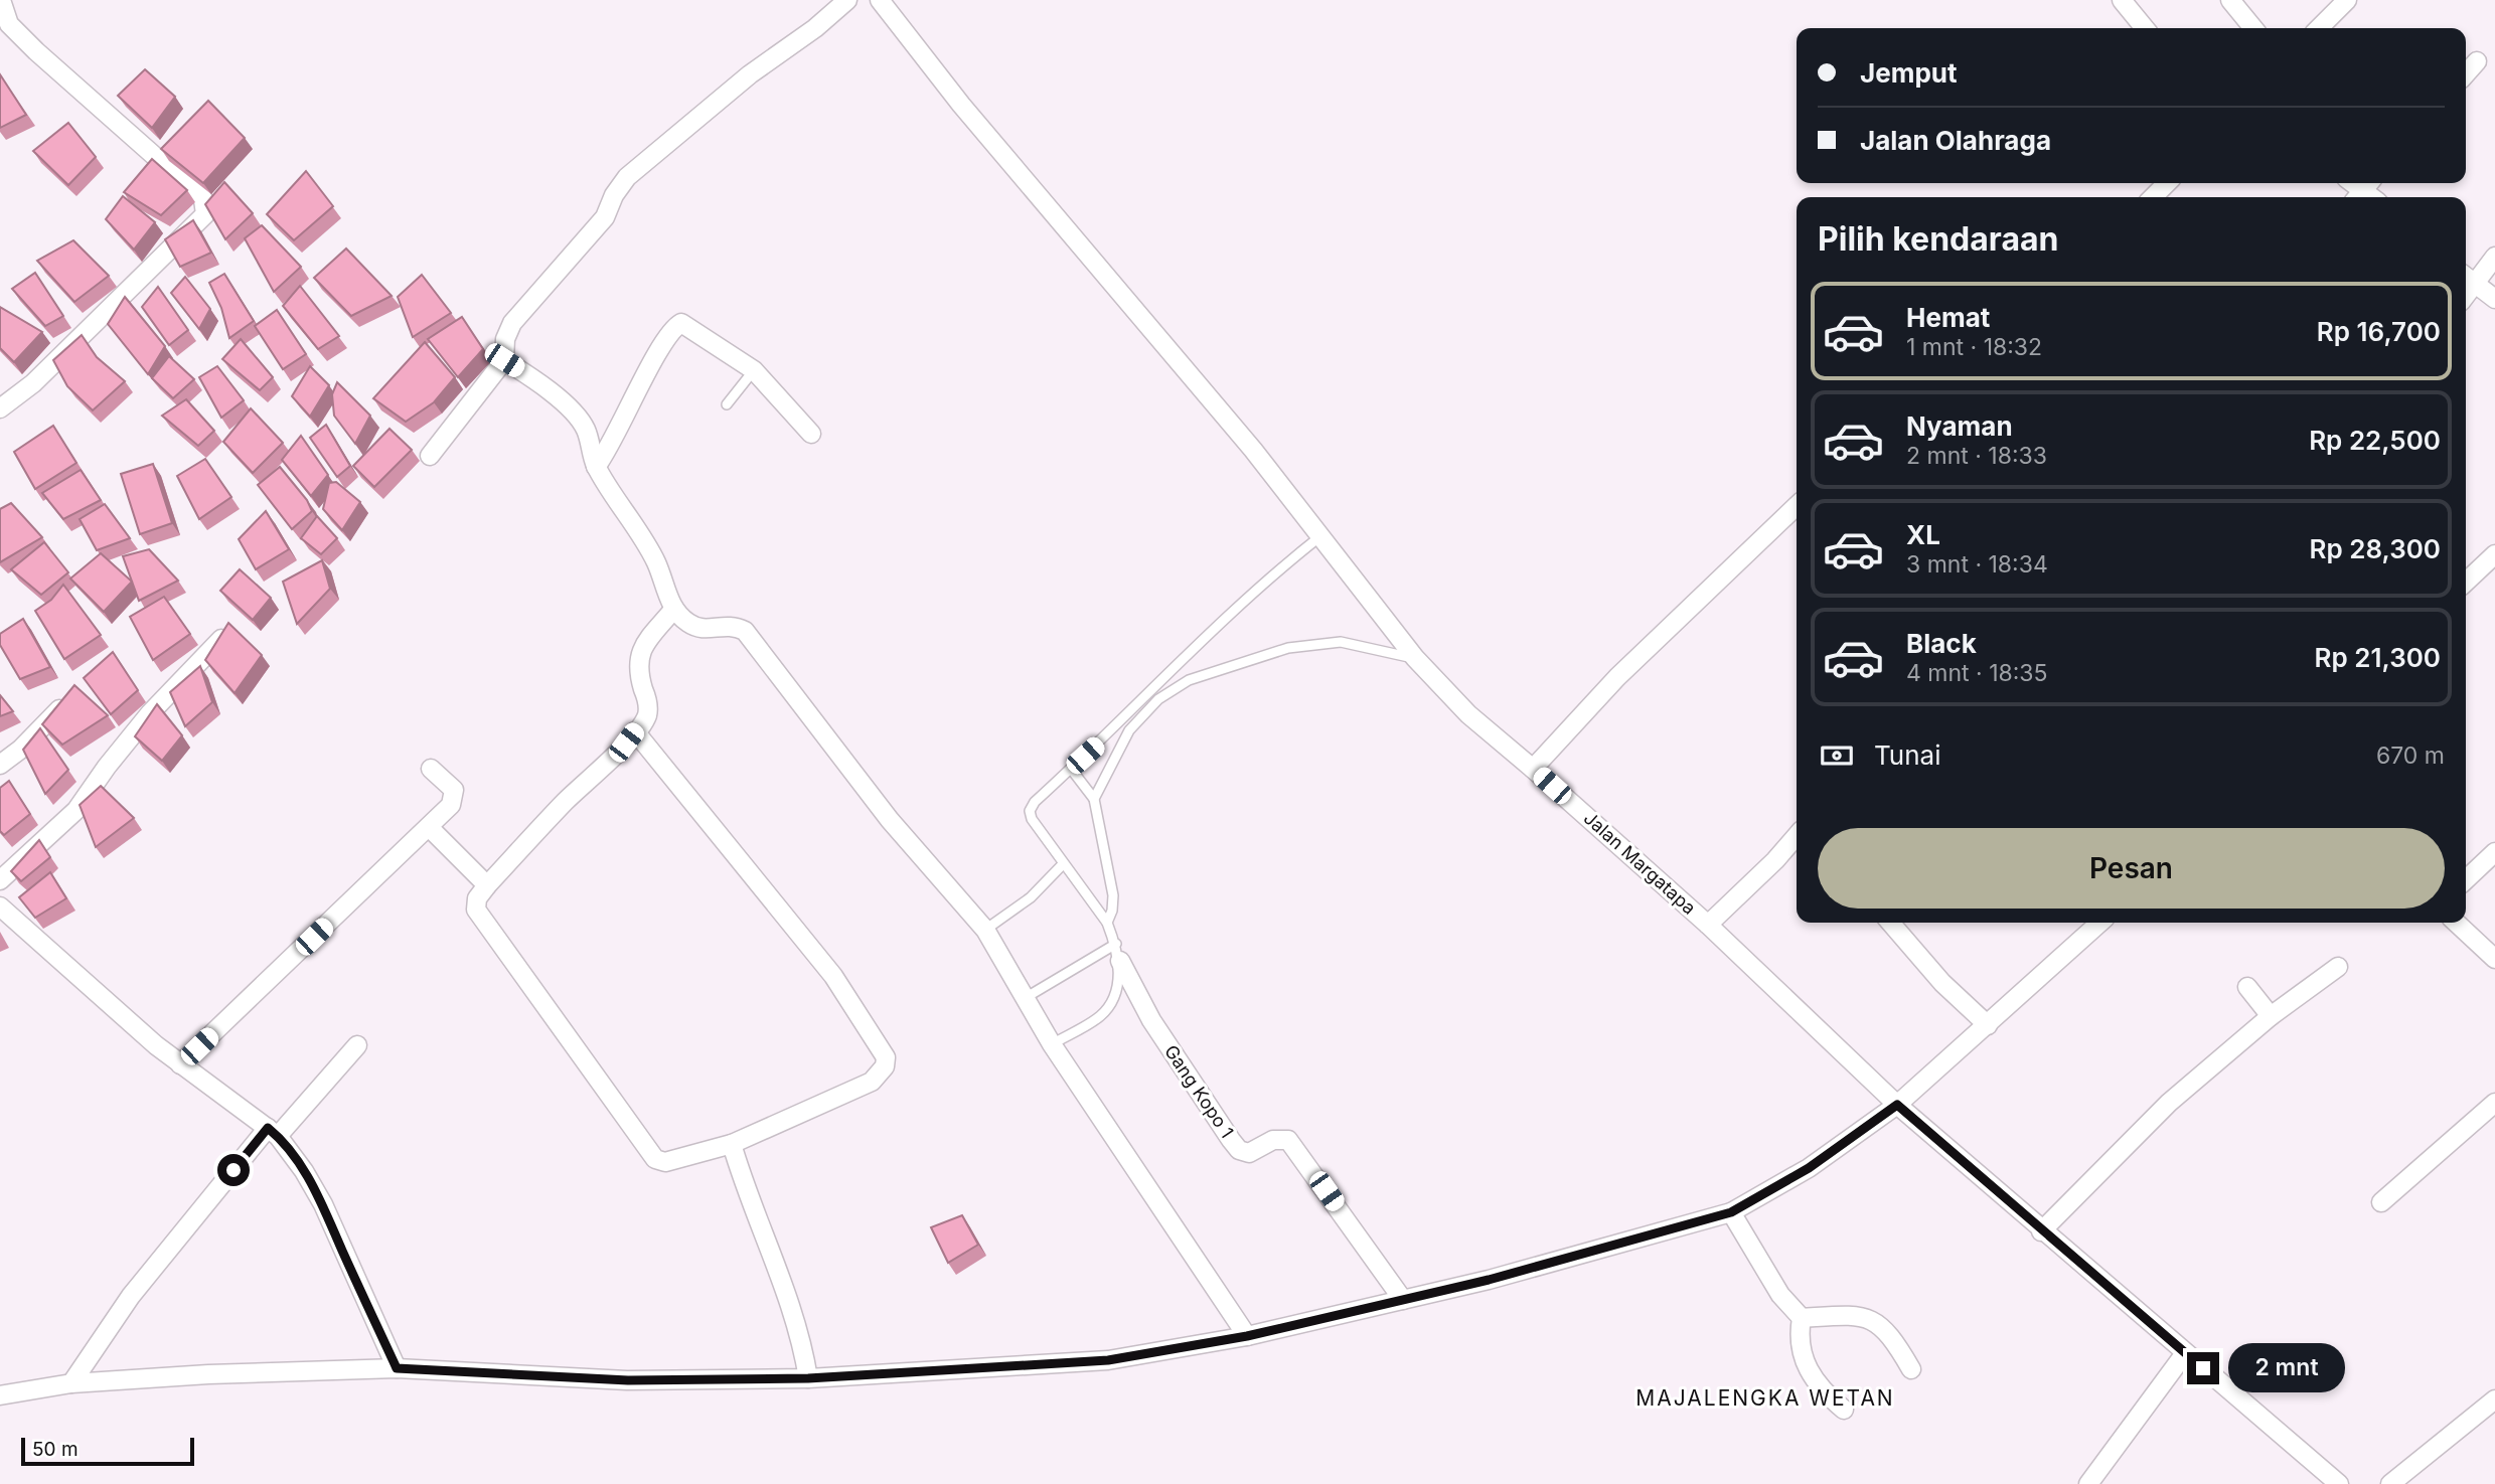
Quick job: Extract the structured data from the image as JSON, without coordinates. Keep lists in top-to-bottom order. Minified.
{"streets":{"street":["Jalan Margatapa","Gang Kopo 1"]},"districts":["MAJALENGKA WETAN"],"scale_bar":"50 m","page":{"banner":["Jemput","Jalan Olahraga"],"heading":"Pilih kendaraan","list":[{"name":"Hemat","note":"1 mnt · 18:32","value":"Rp 16,700"},{"name":"Nyaman","note":"2 mnt · 18:33","value":"Rp 22,500"},{"name":"XL","note":"3 mnt · 18:34","value":"Rp 28,300"},{"name":"Black","note":"4 mnt · 18:35","value":"Rp 21,300"}],"pay":["Tunai","670 m"],"buttons":"Pesan","bubble":"2 mnt","scale":"50 m"}}
